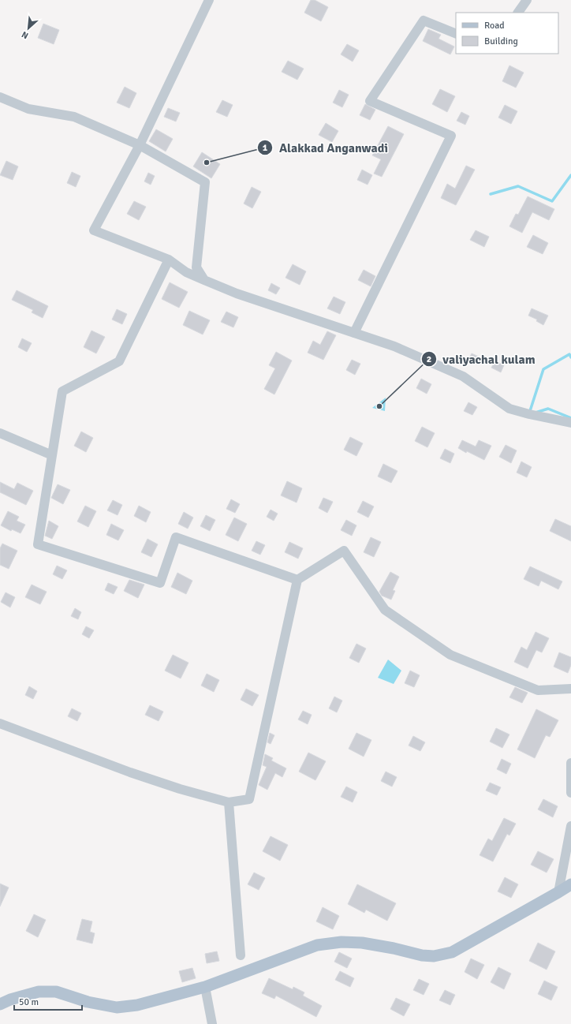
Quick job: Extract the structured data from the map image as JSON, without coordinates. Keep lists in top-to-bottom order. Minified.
{"places":["Alakkad Anganwadi","valiyachal kulam"],"legend":["Road","Building"],"scale_bar":"50 m","north":"bottom left"}
